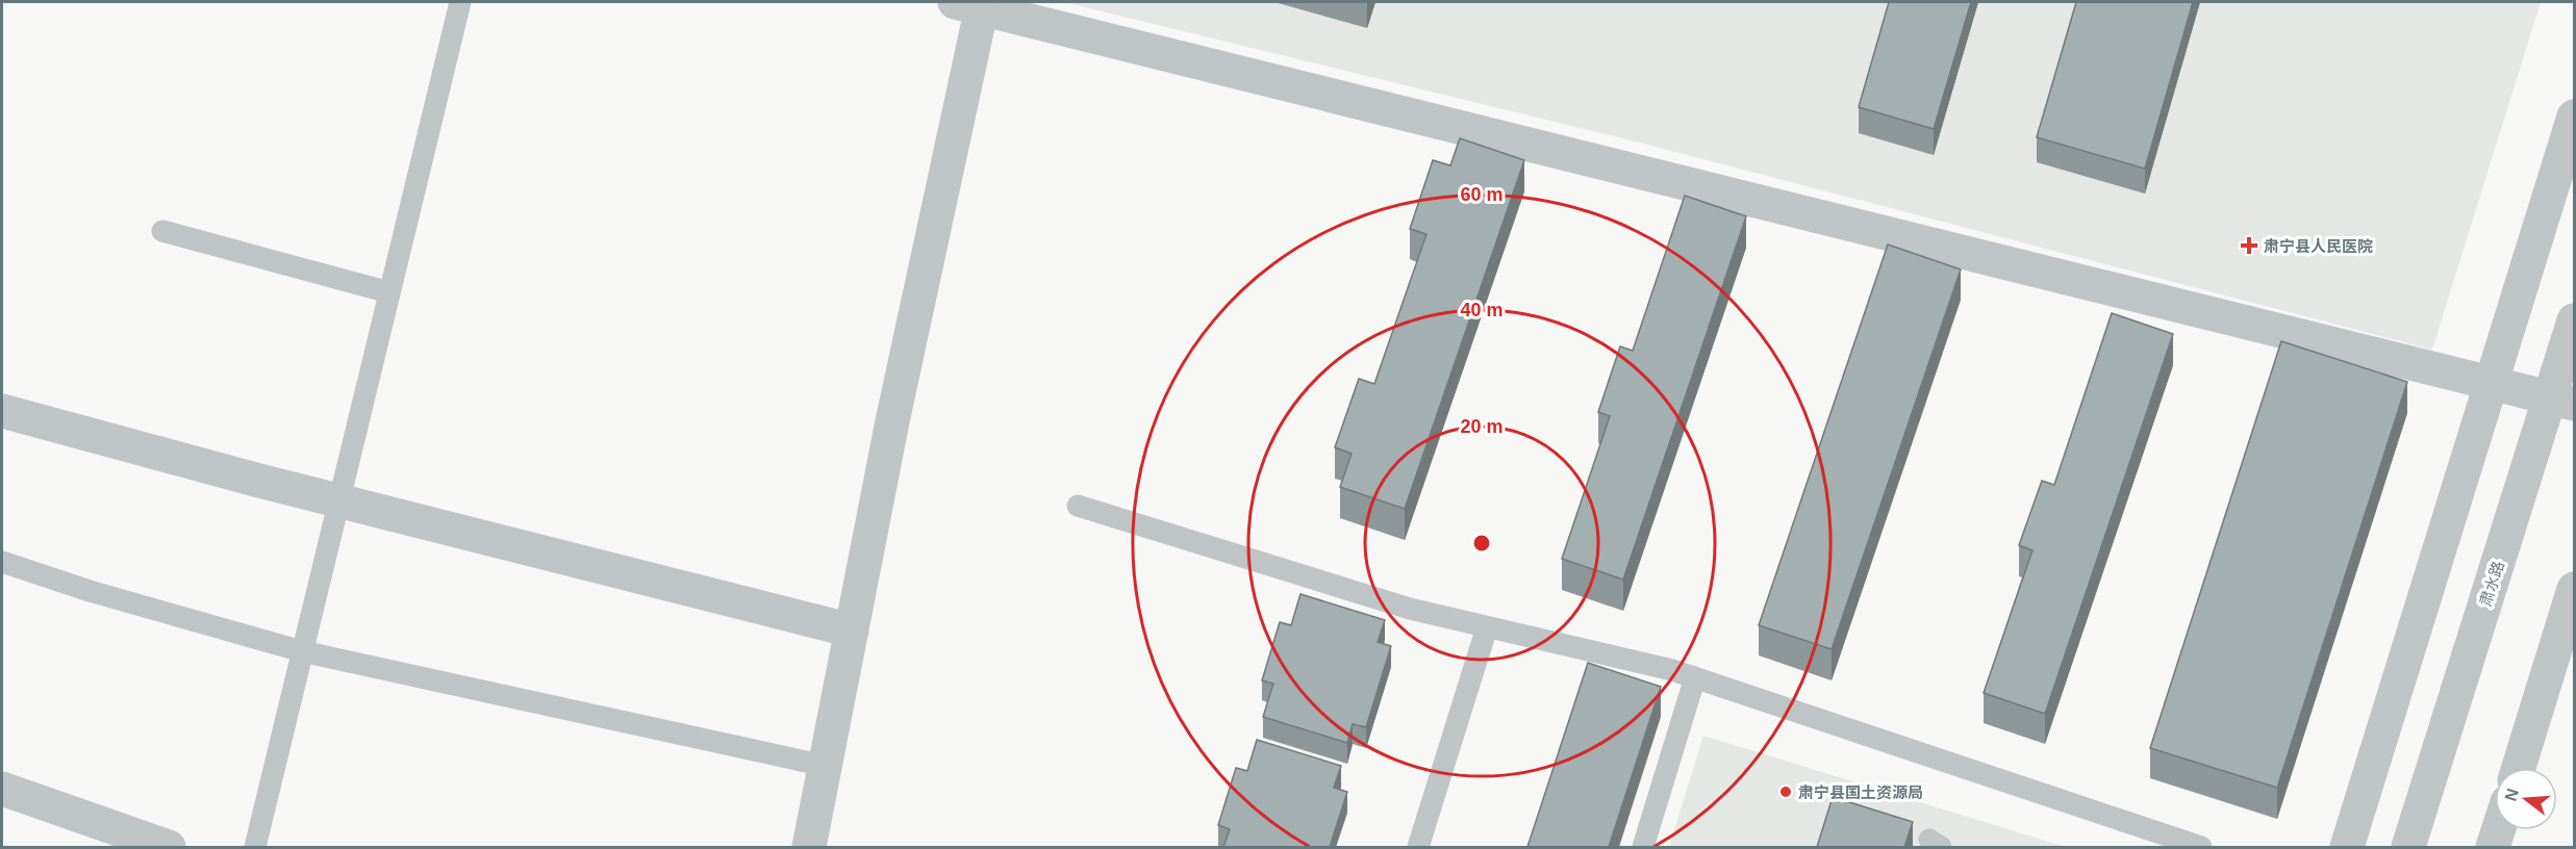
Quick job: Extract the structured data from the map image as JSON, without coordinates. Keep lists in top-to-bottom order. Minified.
{"streets":{"street":["肃水路"]},"places":{"health":["肃宁县人民医院"],"other":["肃宁县国土资源局"]},"north":"left","rings":["60 m","40 m","20 m"]}
